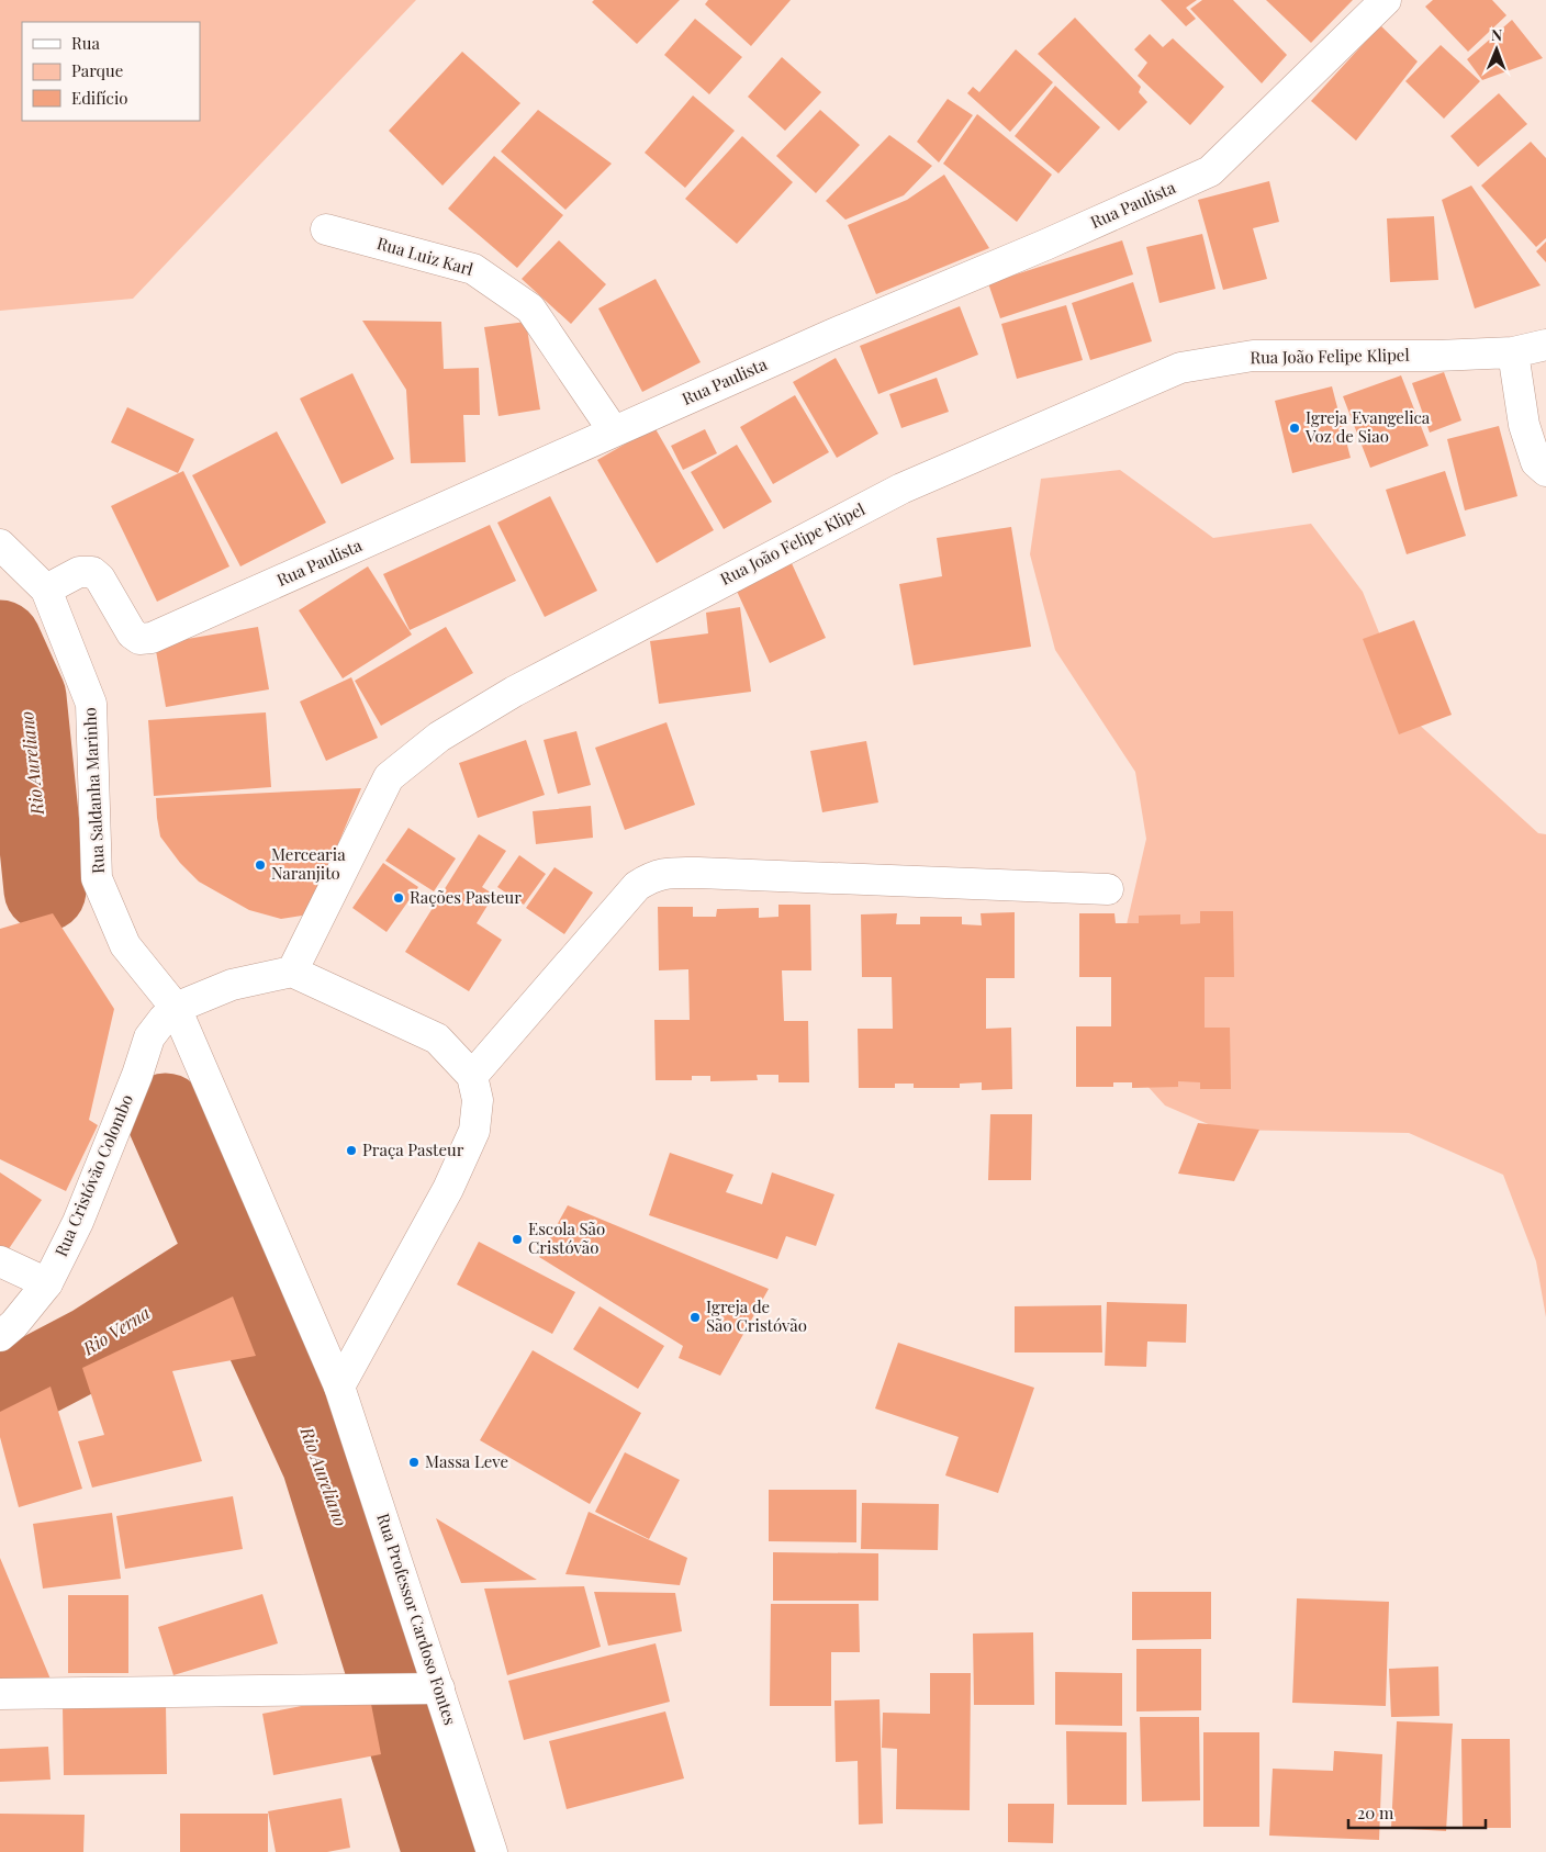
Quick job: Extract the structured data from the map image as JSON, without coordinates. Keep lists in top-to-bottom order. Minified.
{"streets":{"street":["Rua Paulista","Rua Luiz Karl","Rua João Felipe Klipel","Rua Saldanha Marinho","Rua Cristóvão Colombo","Rua Professor Cardoso Fontes"]},"crossings":[["Rua Paulista","Rua Luiz Karl"],["Rua Paulista","Rua Saldanha Marinho"],["Rua Saldanha Marinho","Rua Cristóvão Colombo"]],"water":["Rio Aureliano","Rio Verna"],"places":["Igreja Evangelica Voz de Siao","Mercearia Naranjito","Rações Pasteur","Praça Pasteur","Escola São Cristóvão","Igreja de São Cristóvão","Massa Leve"],"legend":["Rua","Parque","Edifício"],"scale_bar":"20 m","north":"top"}
